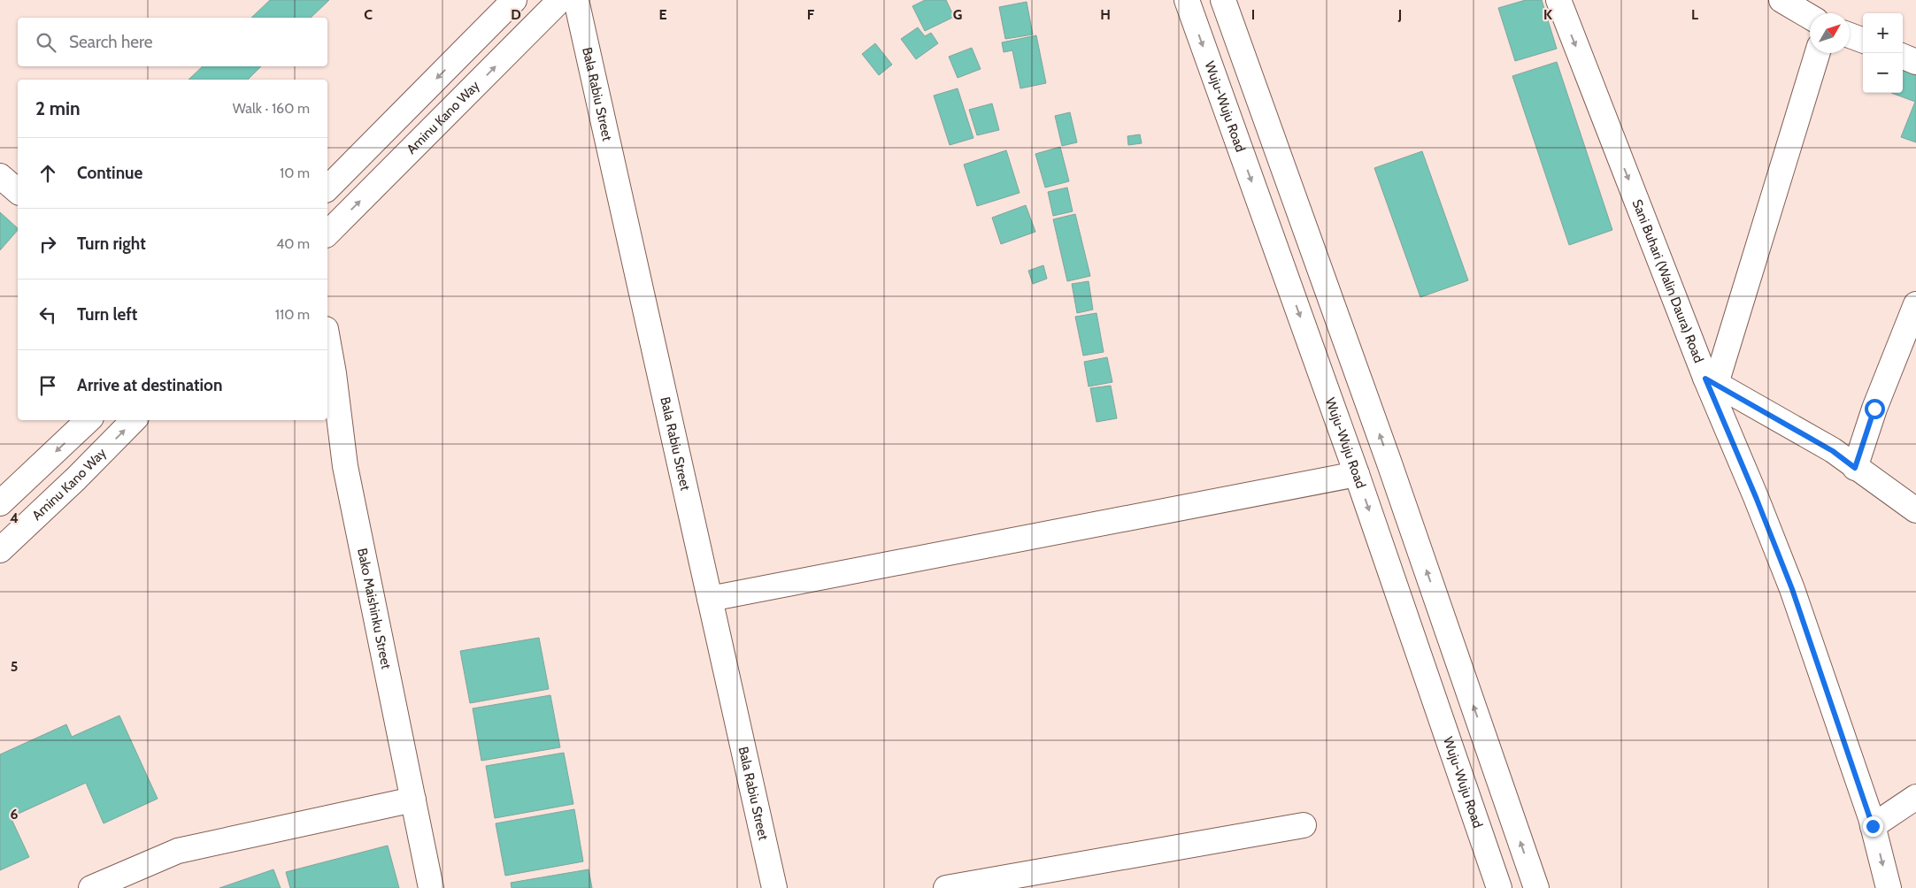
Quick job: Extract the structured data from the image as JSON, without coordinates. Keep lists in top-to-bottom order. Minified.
{"streets":{"street":["Bala Rabiu Street","Wuju-Wuju Road","Aminu Kano Way","Sani Buhari (Walin Daura) Road","Bako Maishinku Street"]},"one_way":["Sani Buhari (Walin Daura) Road"],"north":"top right","page":{"map_buttons":["+","−"],"search":"Search here","heading":["2 min","Walk · 160 m"],"list":[["Continue","10 m"],["Turn right","40 m"],["Turn left","110 m"],"Arrive at destination"]},"grid":{"columns":["C","D","E","F","G","H","I","J","K","L"],"rows":["4","5","6"]}}
